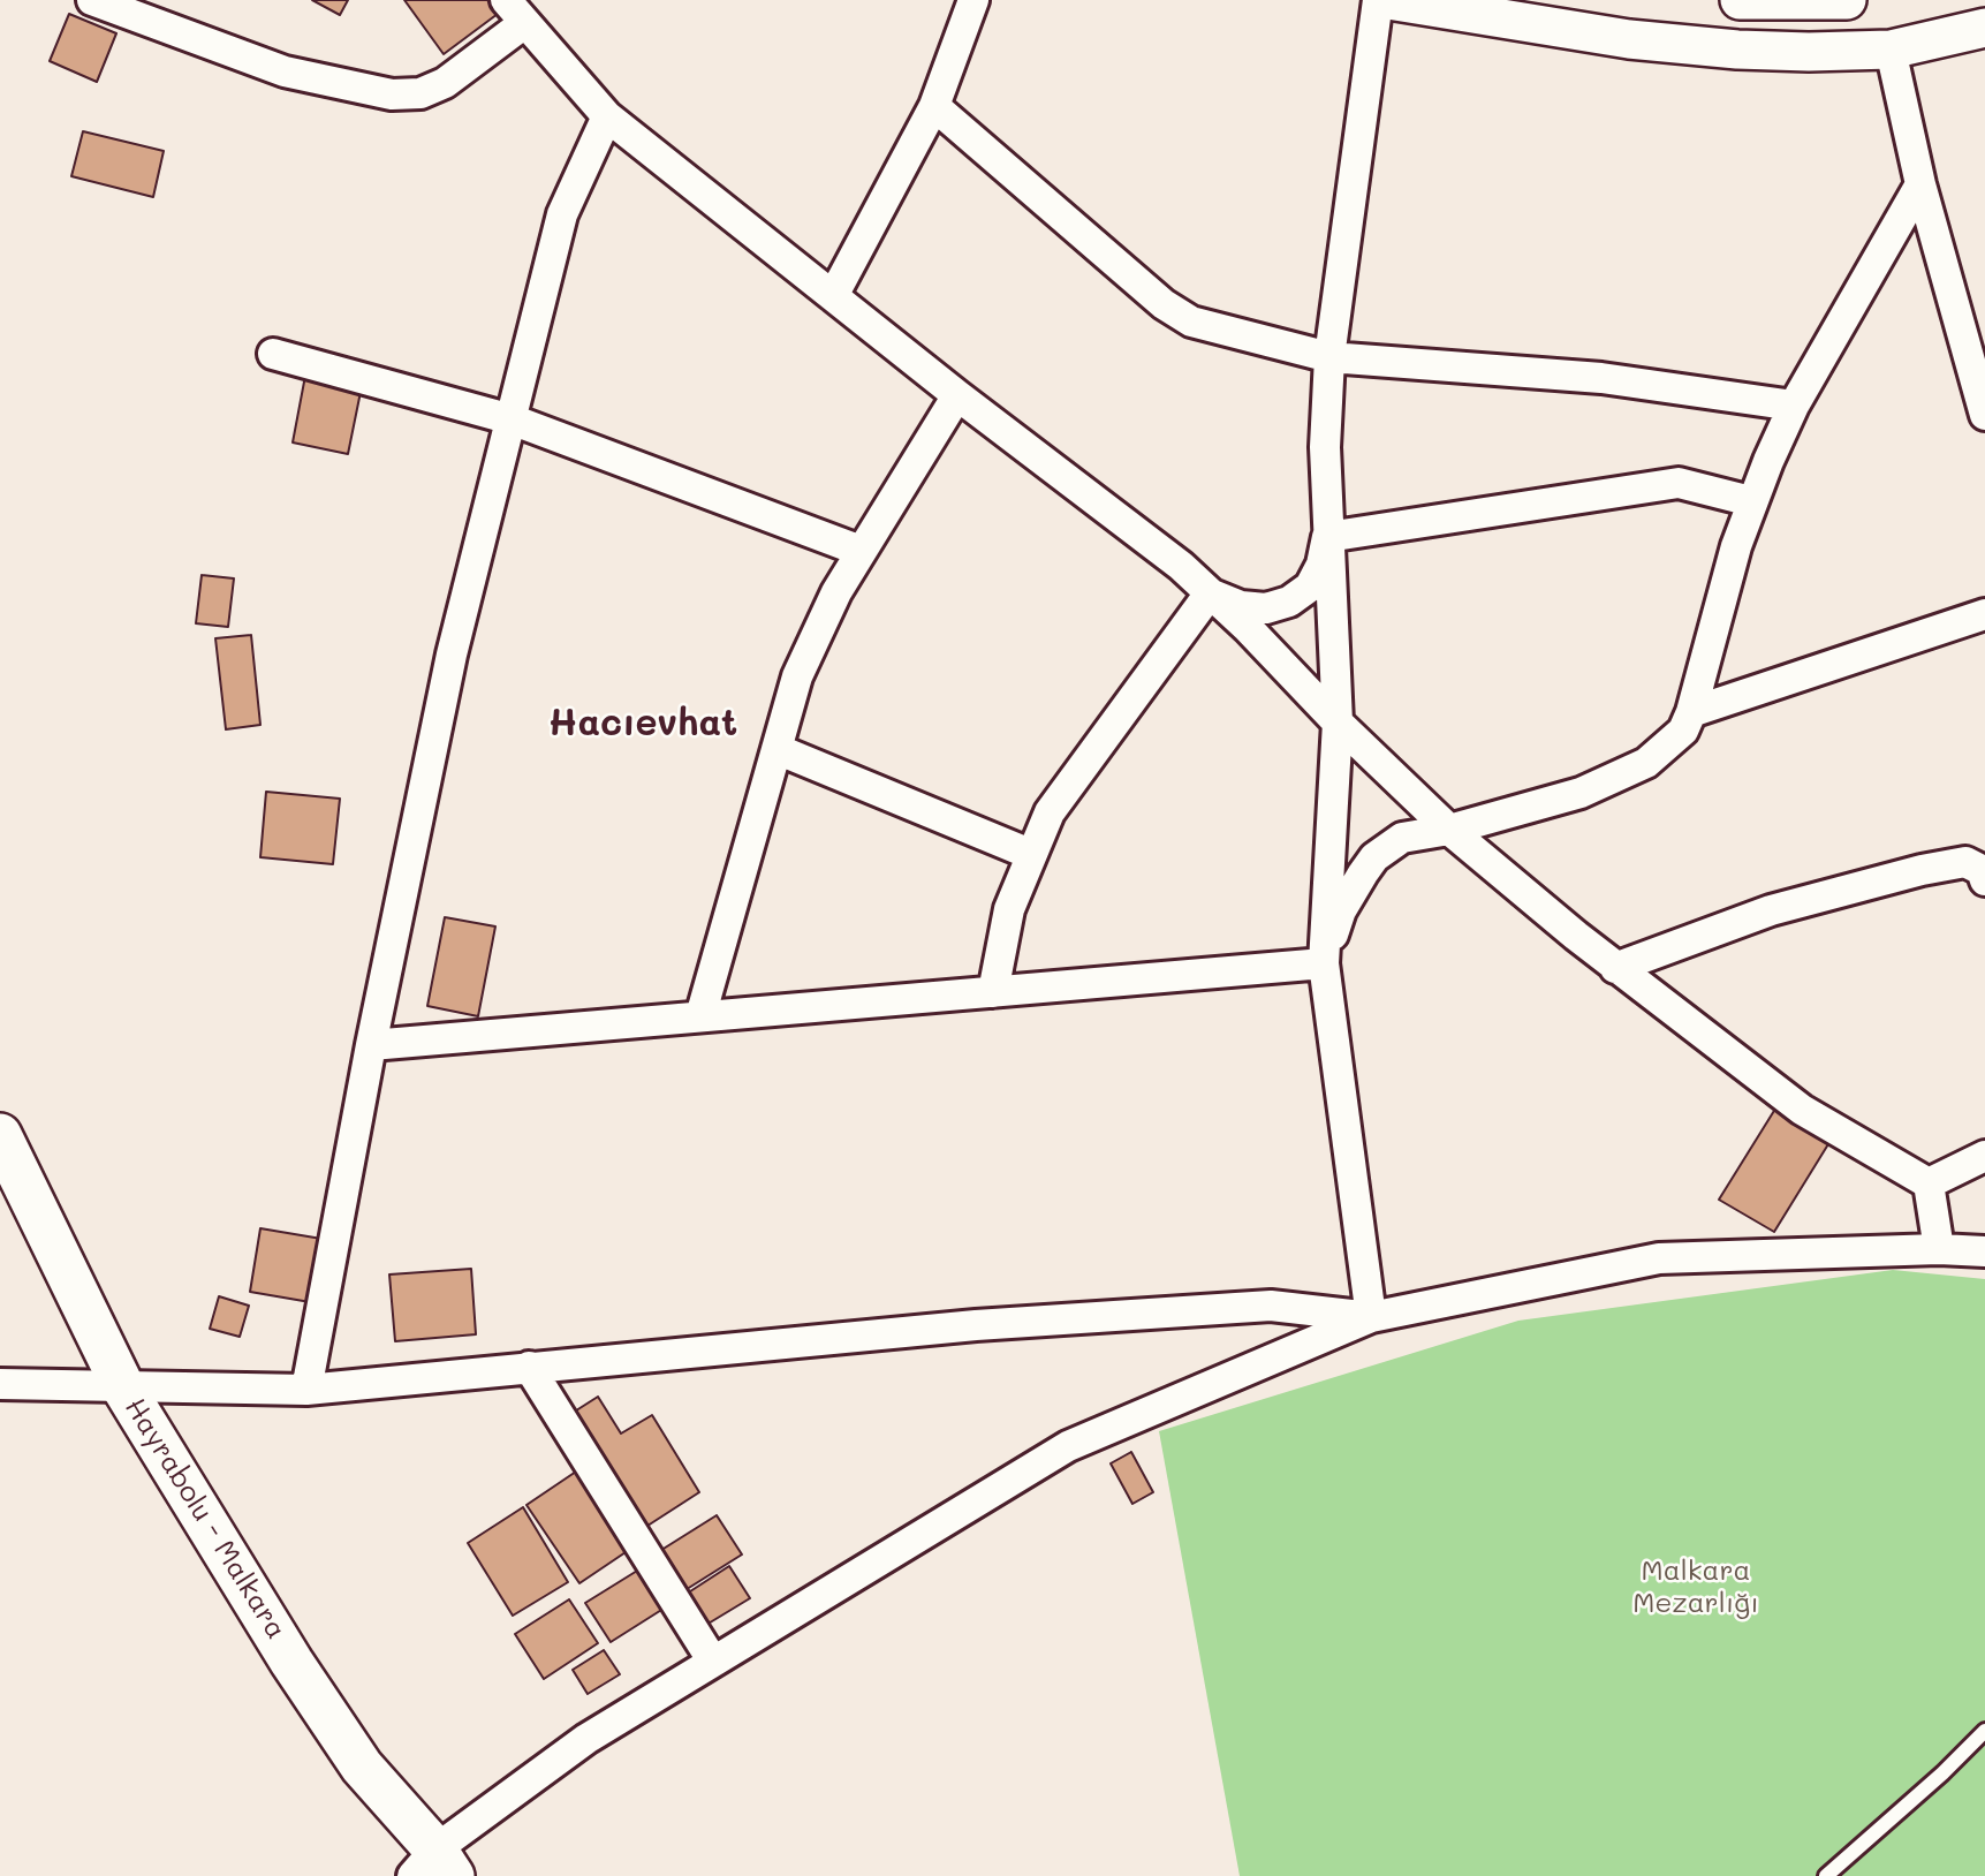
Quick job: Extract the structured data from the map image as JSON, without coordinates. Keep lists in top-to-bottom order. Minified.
{"streets":{"main road":["Hayrabolu - Malkara"]},"districts":["Hacıevhat"],"parks":["Malkara Mezarlığı"]}
